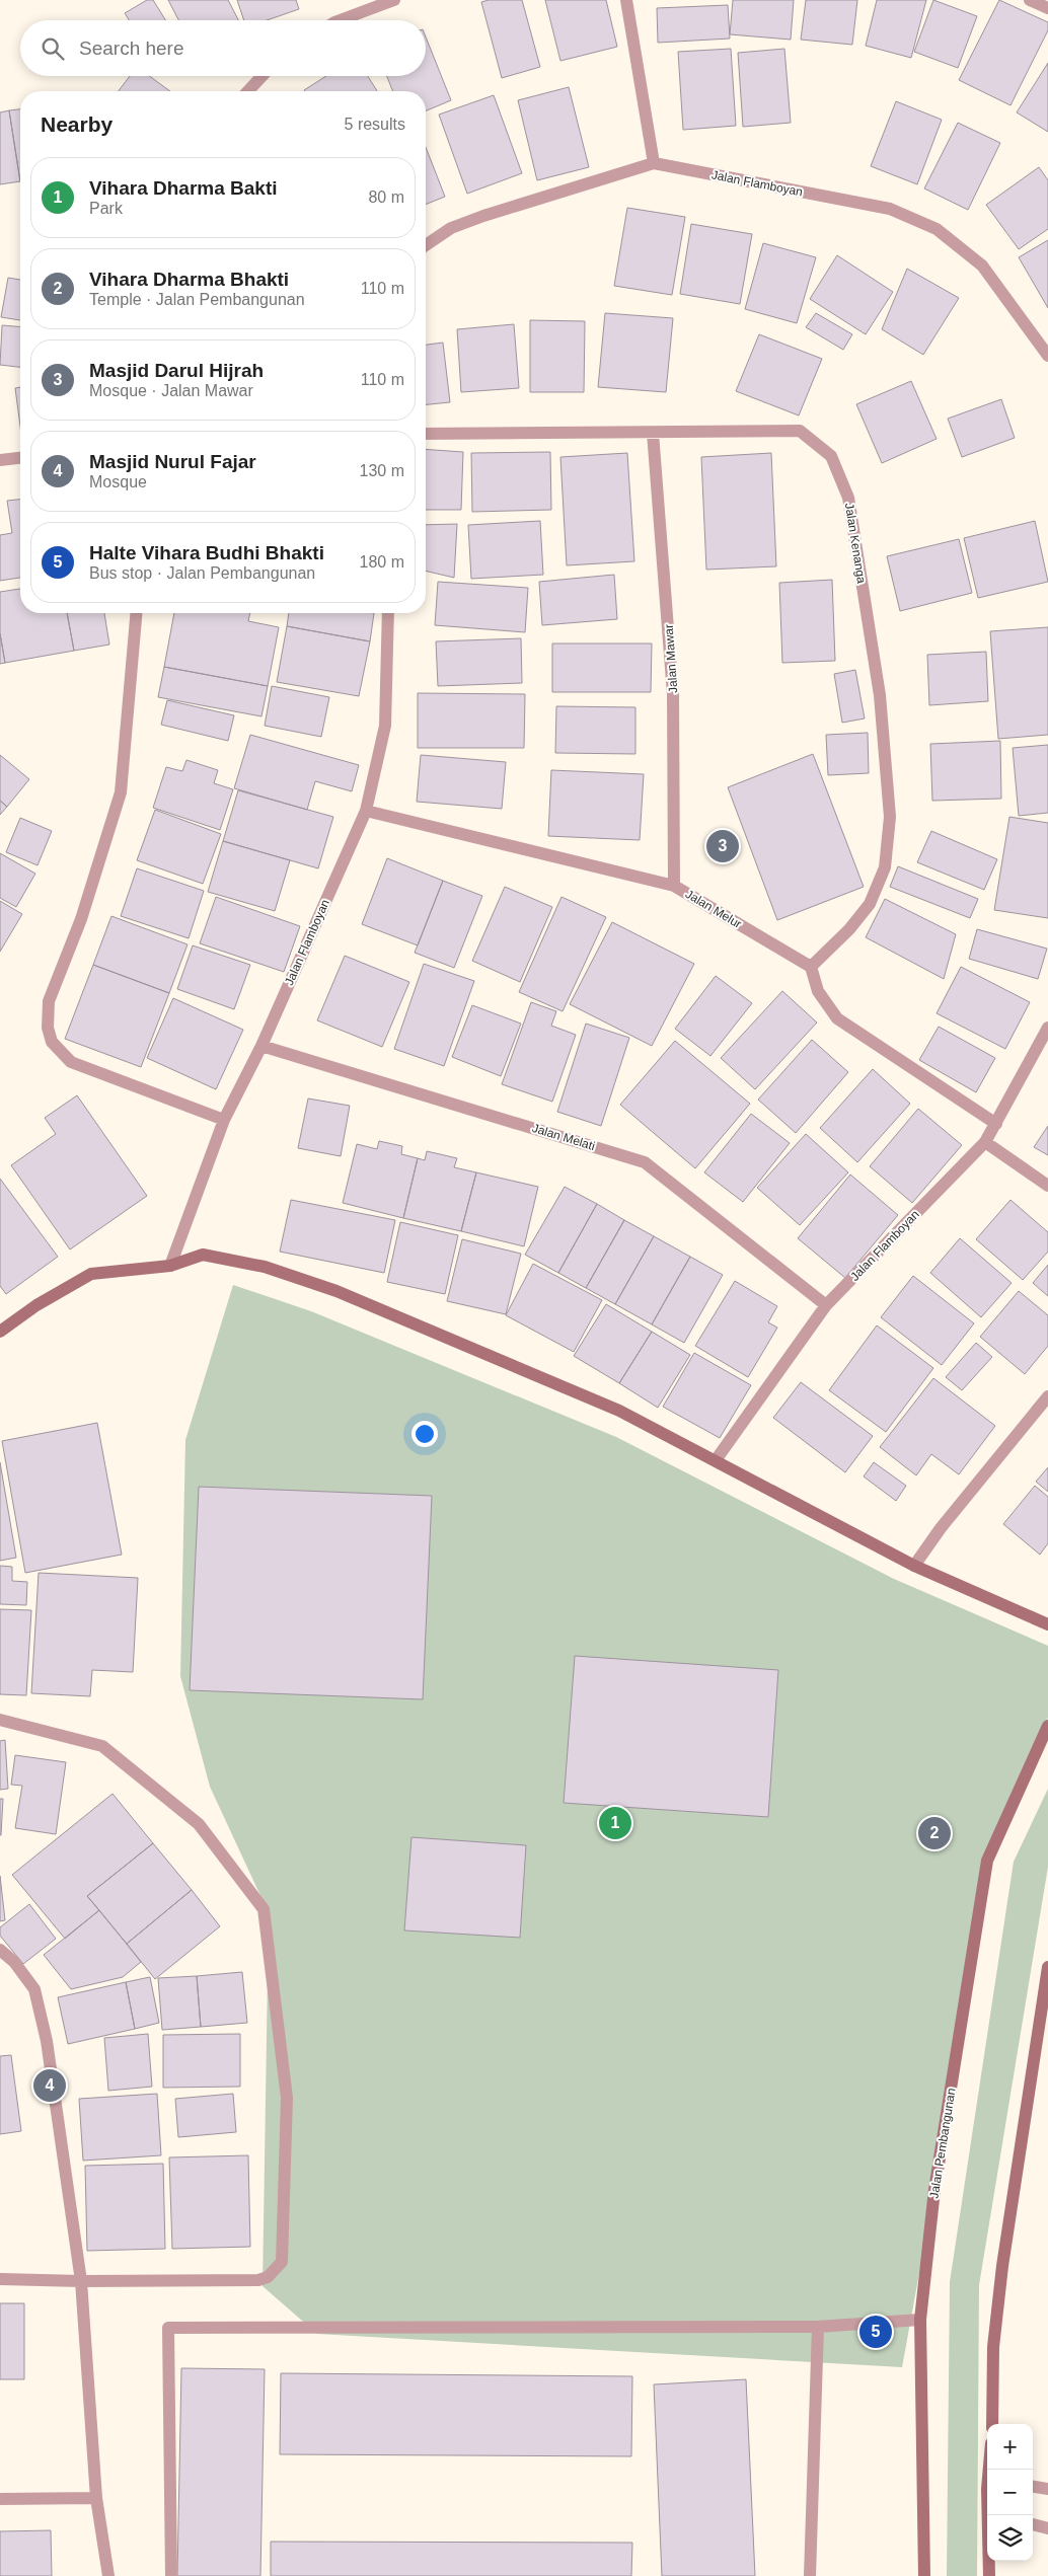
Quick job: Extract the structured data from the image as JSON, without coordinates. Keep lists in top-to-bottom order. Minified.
{"streets":{"main road":["Jalan Pembangunan"],"street":["Jalan Flamboyan","Jalan Kenanga","Jalan Mawar","Jalan Melur","Jalan Melati"]},"crossings":[["Jalan Flamboyan","Jalan Melur"],["Jalan Flamboyan","Jalan Melati"],["Jalan Kenanga","Jalan Mawar"],["Jalan Kenanga","Jalan Melur"],["Jalan Mawar","Jalan Melur"]],"page":{"search":"Search here","heading":["Nearby","5 results"],"list":[{"mark":"1","name":"Vihara Dharma Bakti","note":"Park","value":"80 m"},{"mark":"2","name":"Vihara Dharma Bhakti","note":"Temple · Jalan Pembangunan","value":"110 m"},{"mark":"3","name":"Masjid Darul Hijrah","note":"Mosque · Jalan Mawar","value":"110 m"},{"mark":"4","name":"Masjid Nurul Fajar","note":"Mosque","value":"130 m"},{"mark":"5","name":"Halte Vihara Budhi Bhakti","note":"Bus stop · Jalan Pembangunan","value":"180 m"}],"pins":["3","1","2","4","5"],"map_buttons":["+","−"]}}
